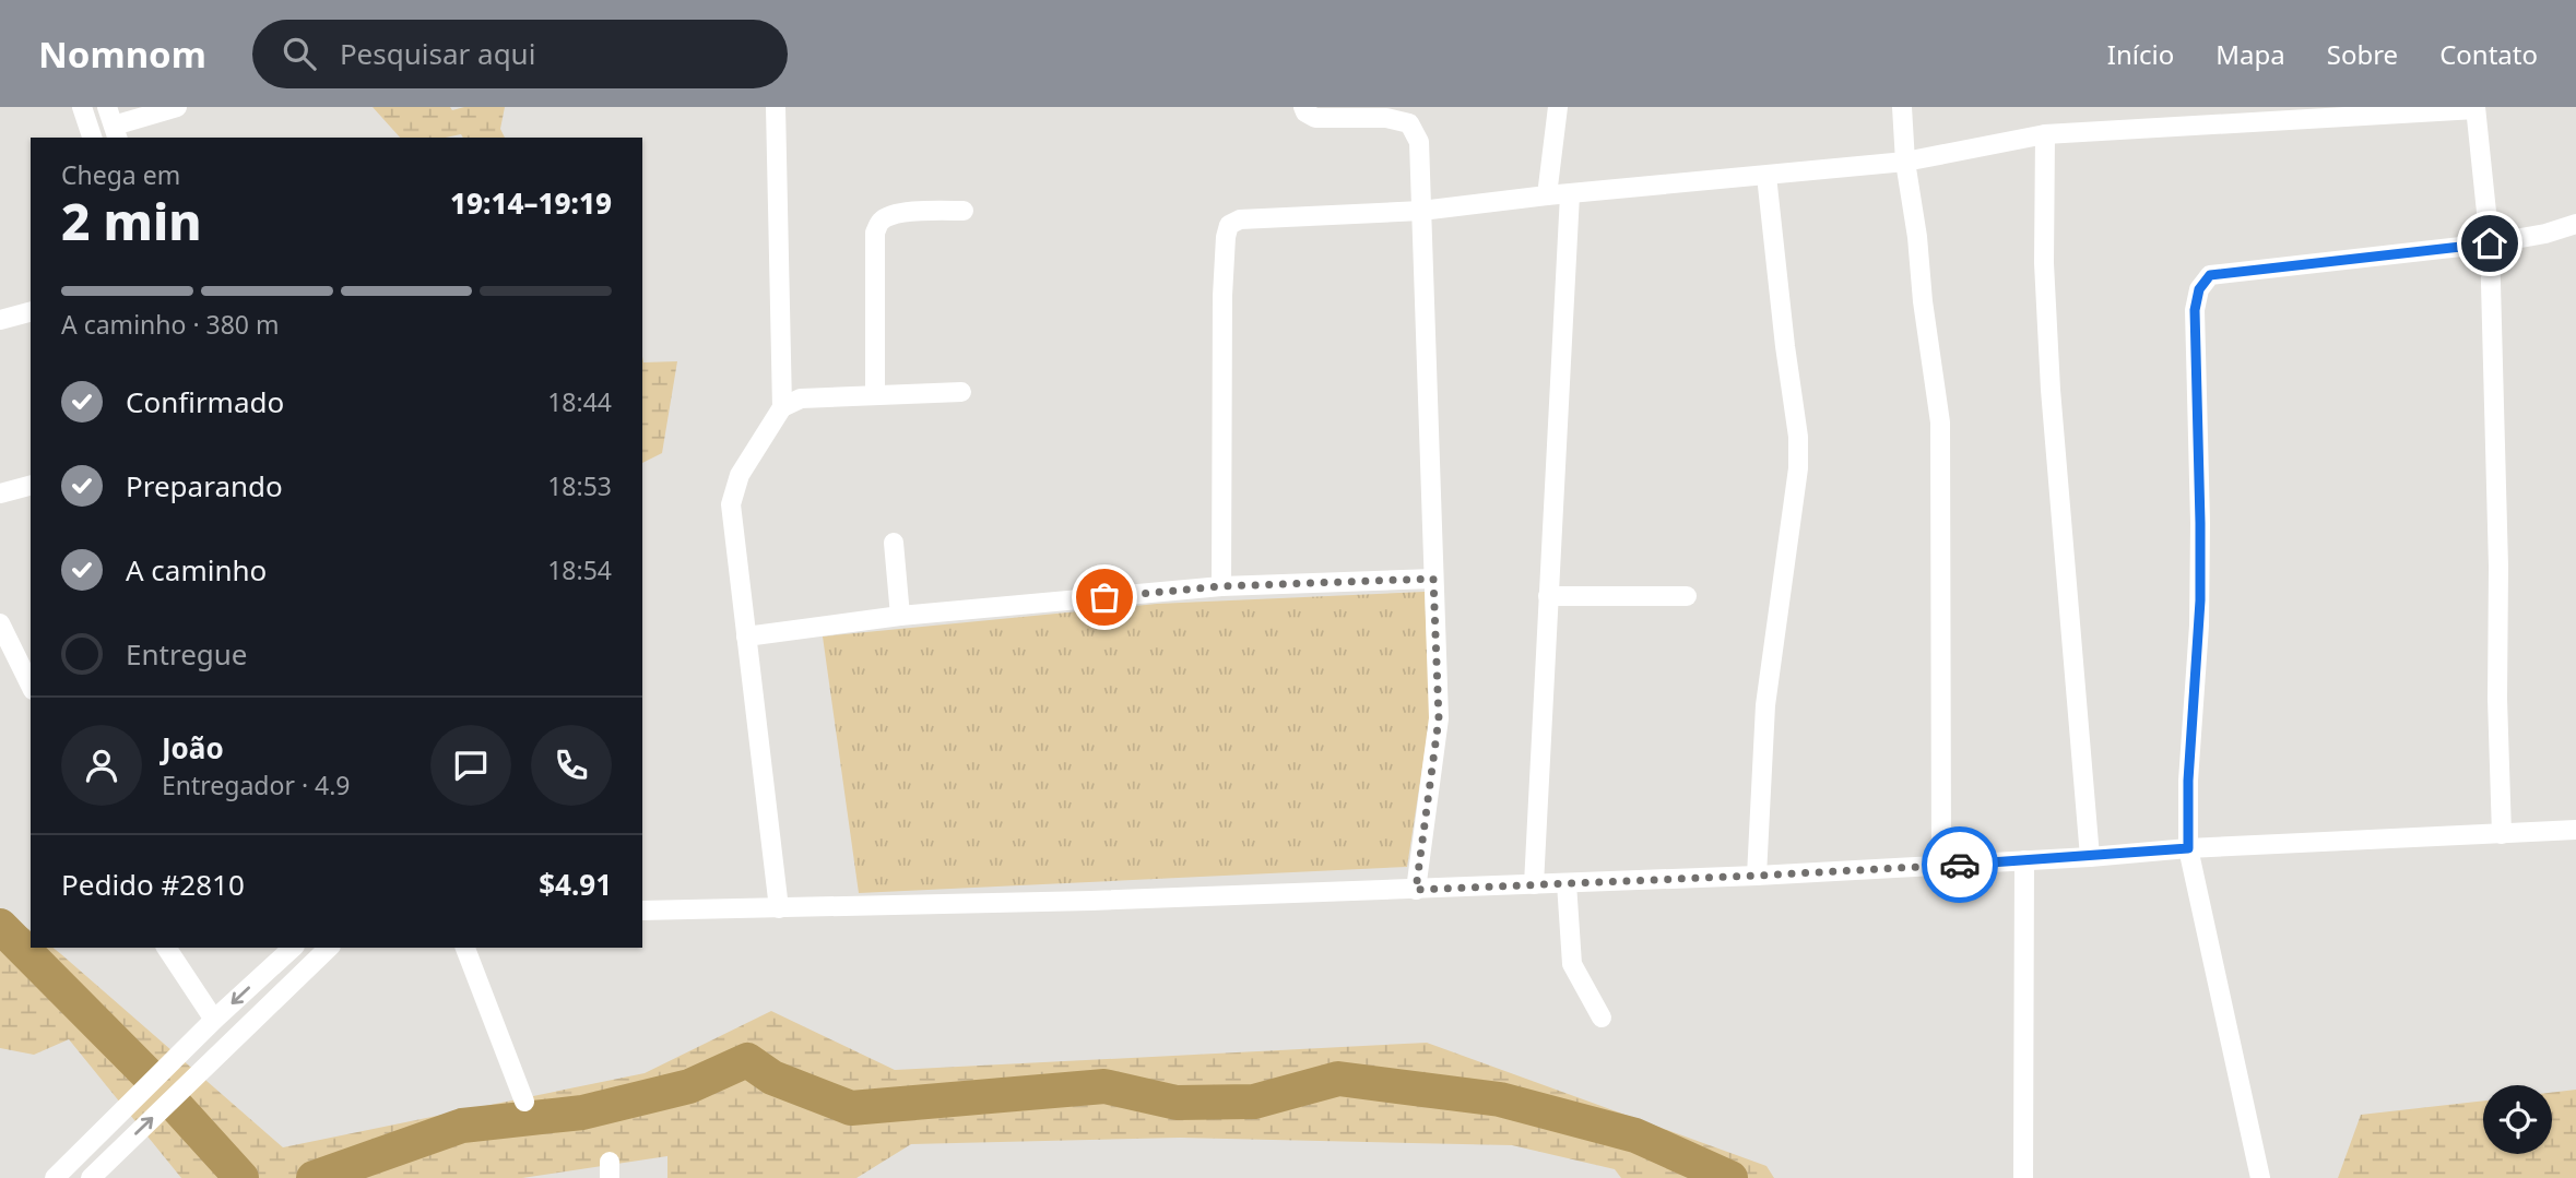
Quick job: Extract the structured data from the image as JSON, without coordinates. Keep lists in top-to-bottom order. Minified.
{"page":{"header":"Nomnom","search":"Pesquisar aqui","nav":["Início","Mapa","Sobre","Contato"],"heading":["2 min","Chega em","19:14–19:19"],"panel":["João","Entregador · 4.9","Pedido #2810","$4.91"],"bar":"A caminho · 380 m","list":[["Confirmado","18:44"],["Preparando","18:53"],["A caminho","18:54"],"Entregue"]}}
